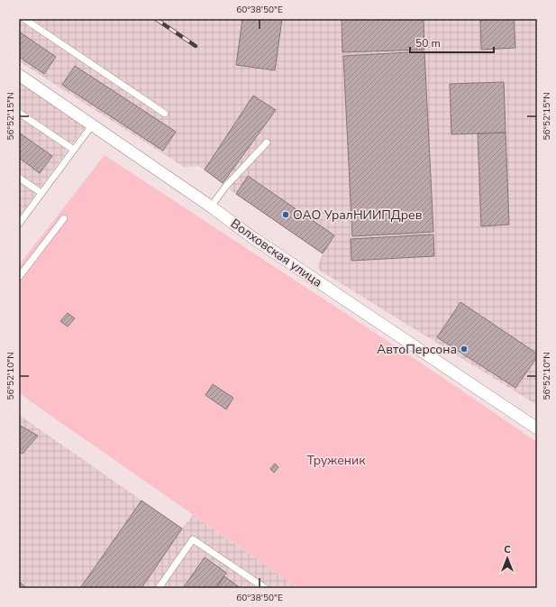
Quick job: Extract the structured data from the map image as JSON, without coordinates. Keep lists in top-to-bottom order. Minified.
{"streets":{"street":["Волховская улица"]},"parks":["Труженик"],"places":["ОАО УралНИИПДрев","АвтоПерсона"],"scale_bar":"50 m","north":"top","coordinates":["60°38'50\"E","56°52'15\"N","56°52'10\"N"]}
